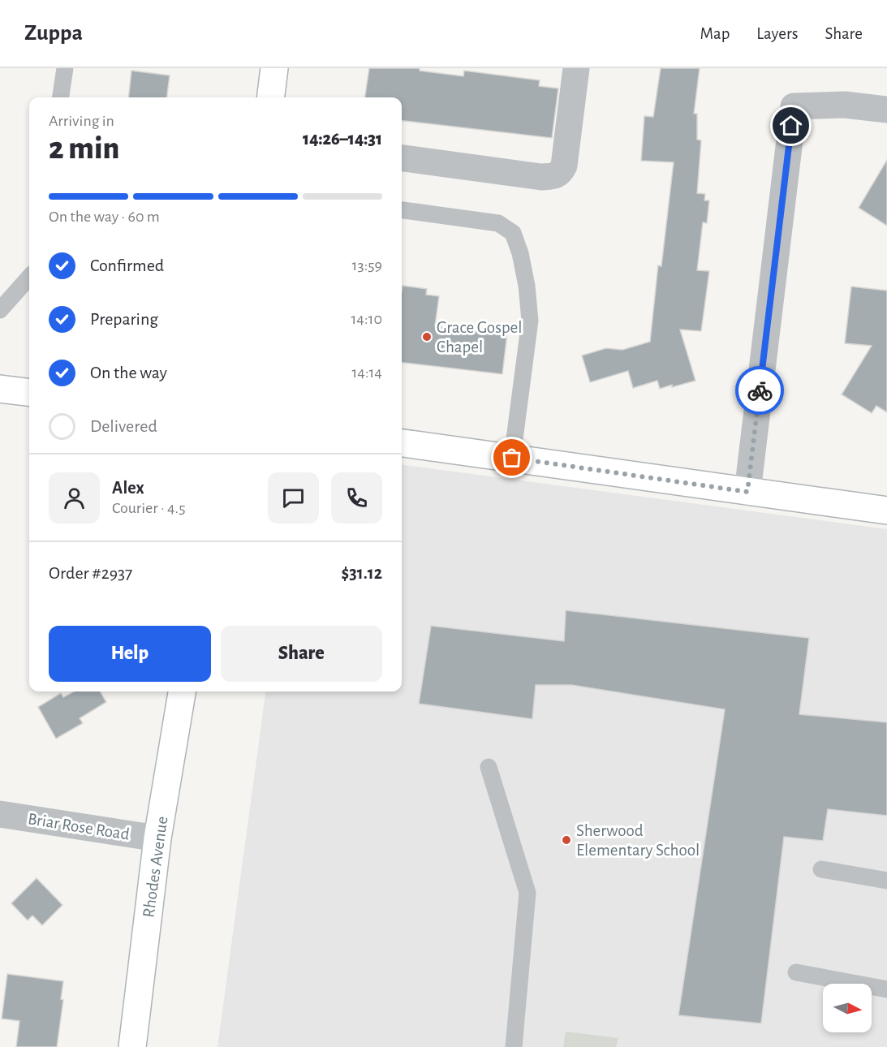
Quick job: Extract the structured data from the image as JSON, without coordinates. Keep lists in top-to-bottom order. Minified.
{"streets":{"street":["Briar Rose Road","Rhodes Avenue"]},"crossings":[["Briar Rose Road","Rhodes Avenue"]],"places":["Grace Gospel Chapel","Sherwood Elementary School"],"north":"right","page":{"header":"Zuppa","nav":["Map","Layers","Share"],"heading":["2 min","Arriving in","14:26–14:31"],"panel":["Alex","Courier · 4.5","Order #2937","$31.12"],"bar":"On the way · 60 m","list":[["Confirmed","13:59"],["Preparing","14:10"],["On the way","14:14"],"Delivered"],"buttons":["Help","Share"]}}
